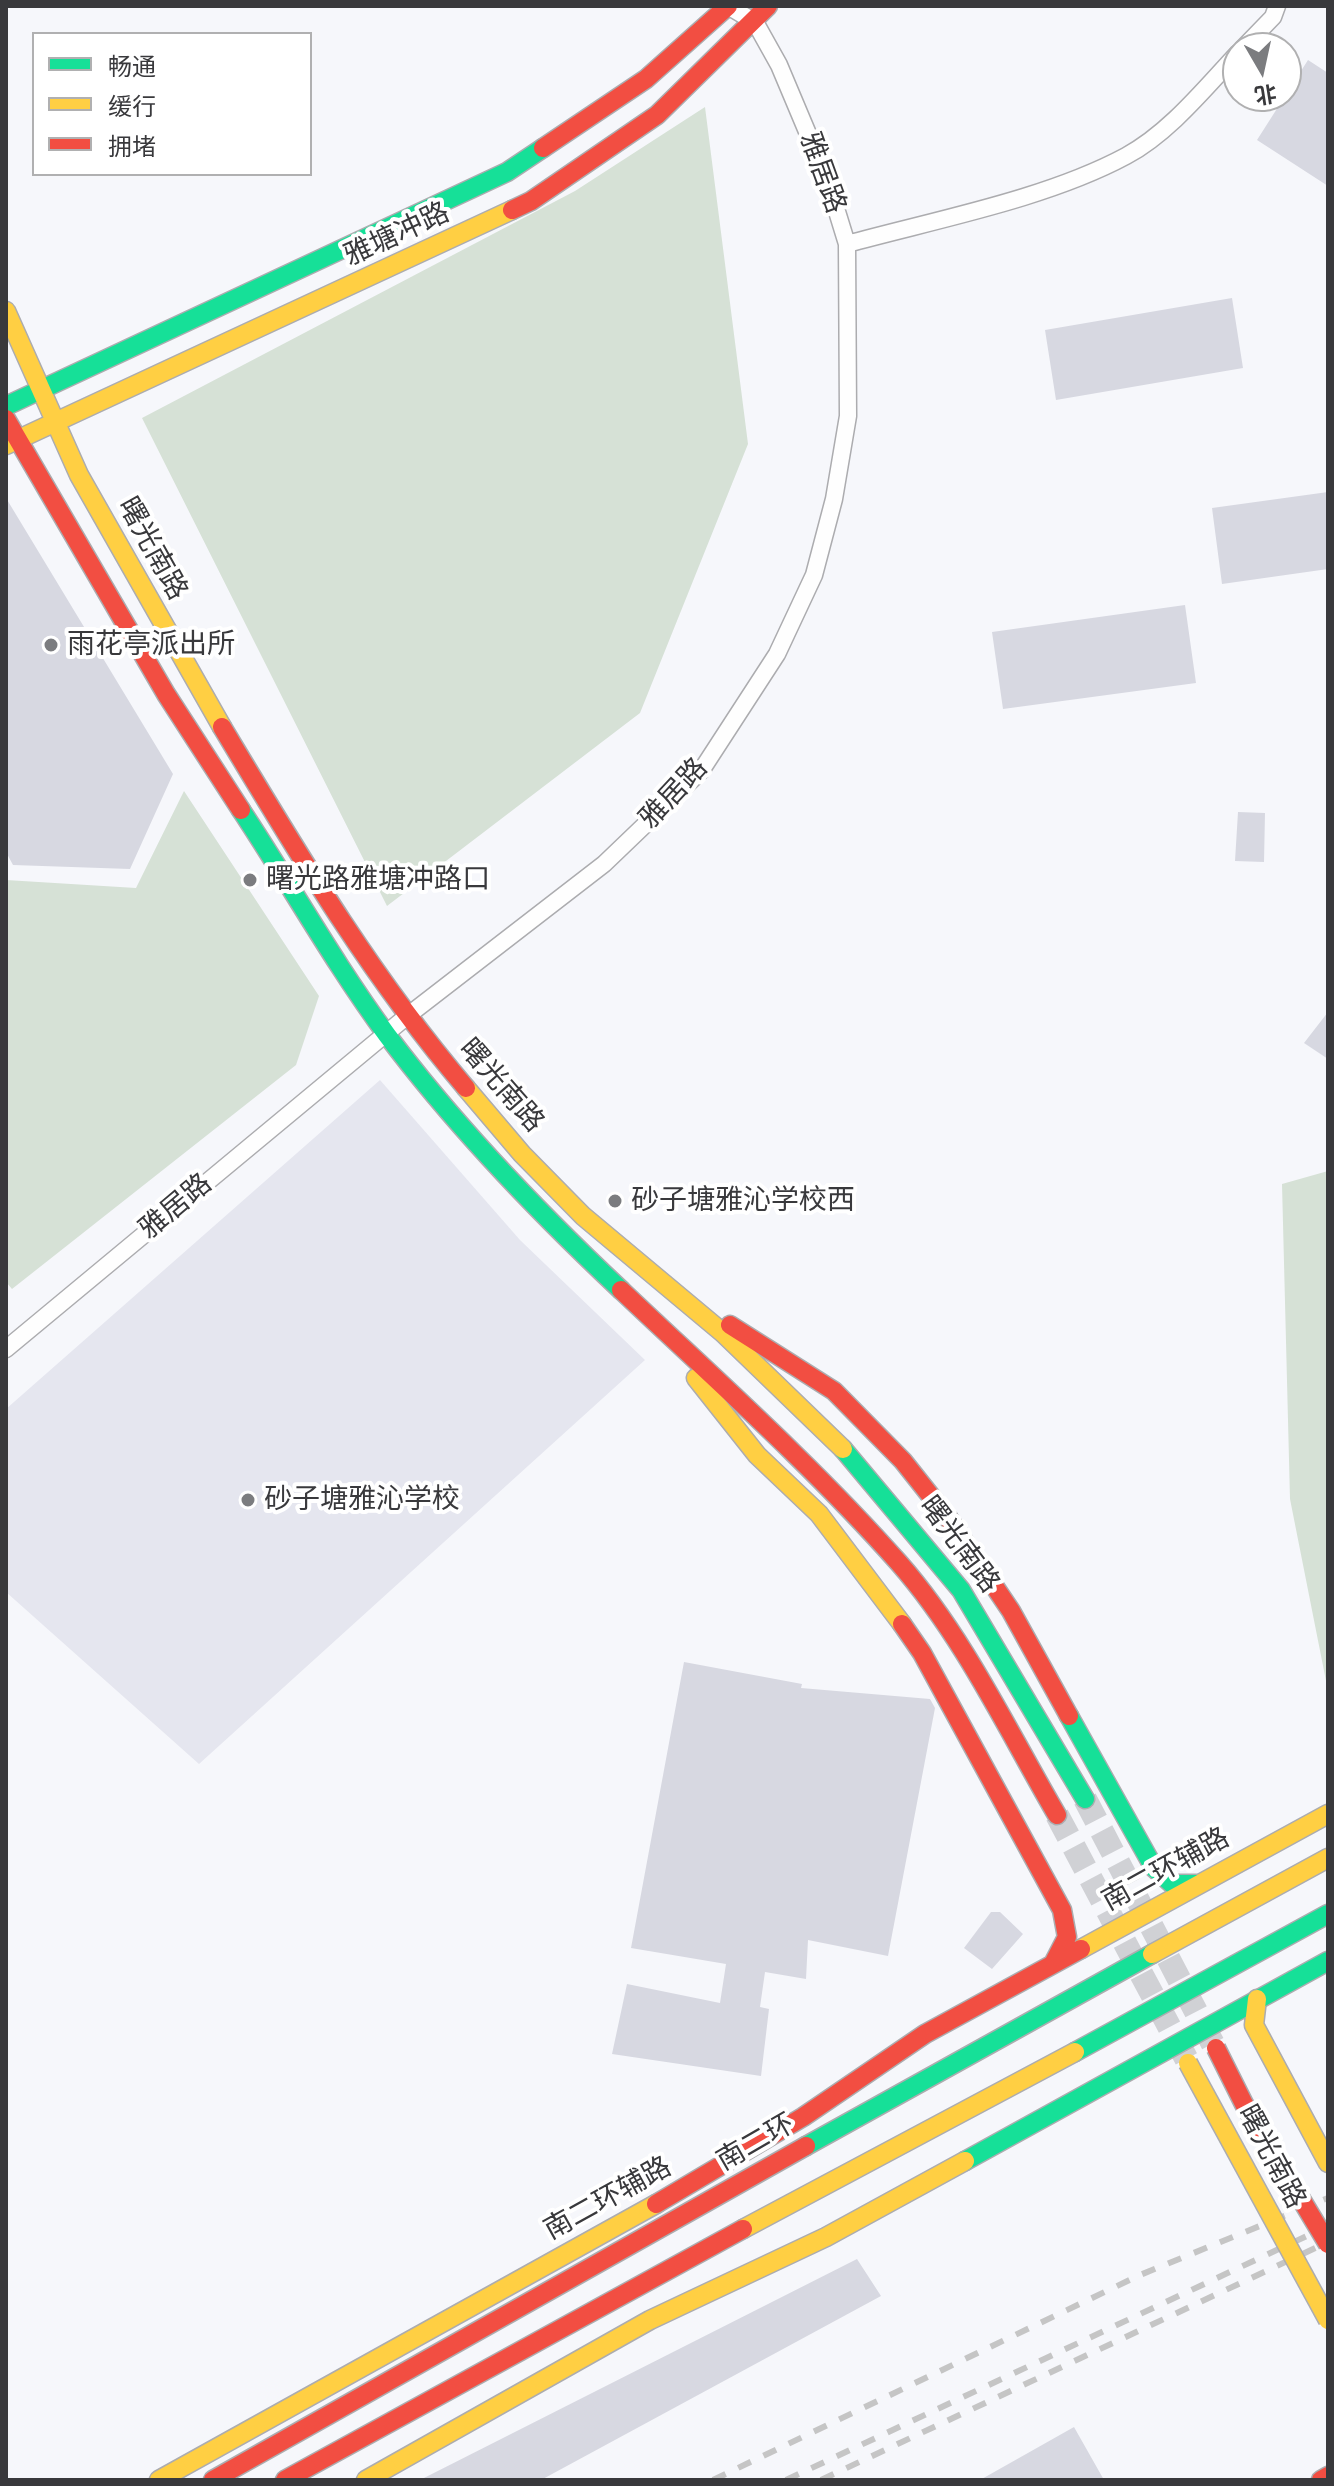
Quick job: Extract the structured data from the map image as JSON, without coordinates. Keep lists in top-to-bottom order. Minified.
{"streets":{"main road":["雅塘冲路","曙光南路","南二环辅路","南二环"],"street":["雅居路"]},"crossings":[["雅居路","雅塘冲路"],["雅居路","曙光南路"],["雅塘冲路","曙光南路"]],"places":["雨花亭派出所","曙光路雅塘冲路口","砂子塘雅沁学校西","砂子塘雅沁学校"],"legend":["畅通","缓行","拥堵"],"north":"bottom"}
